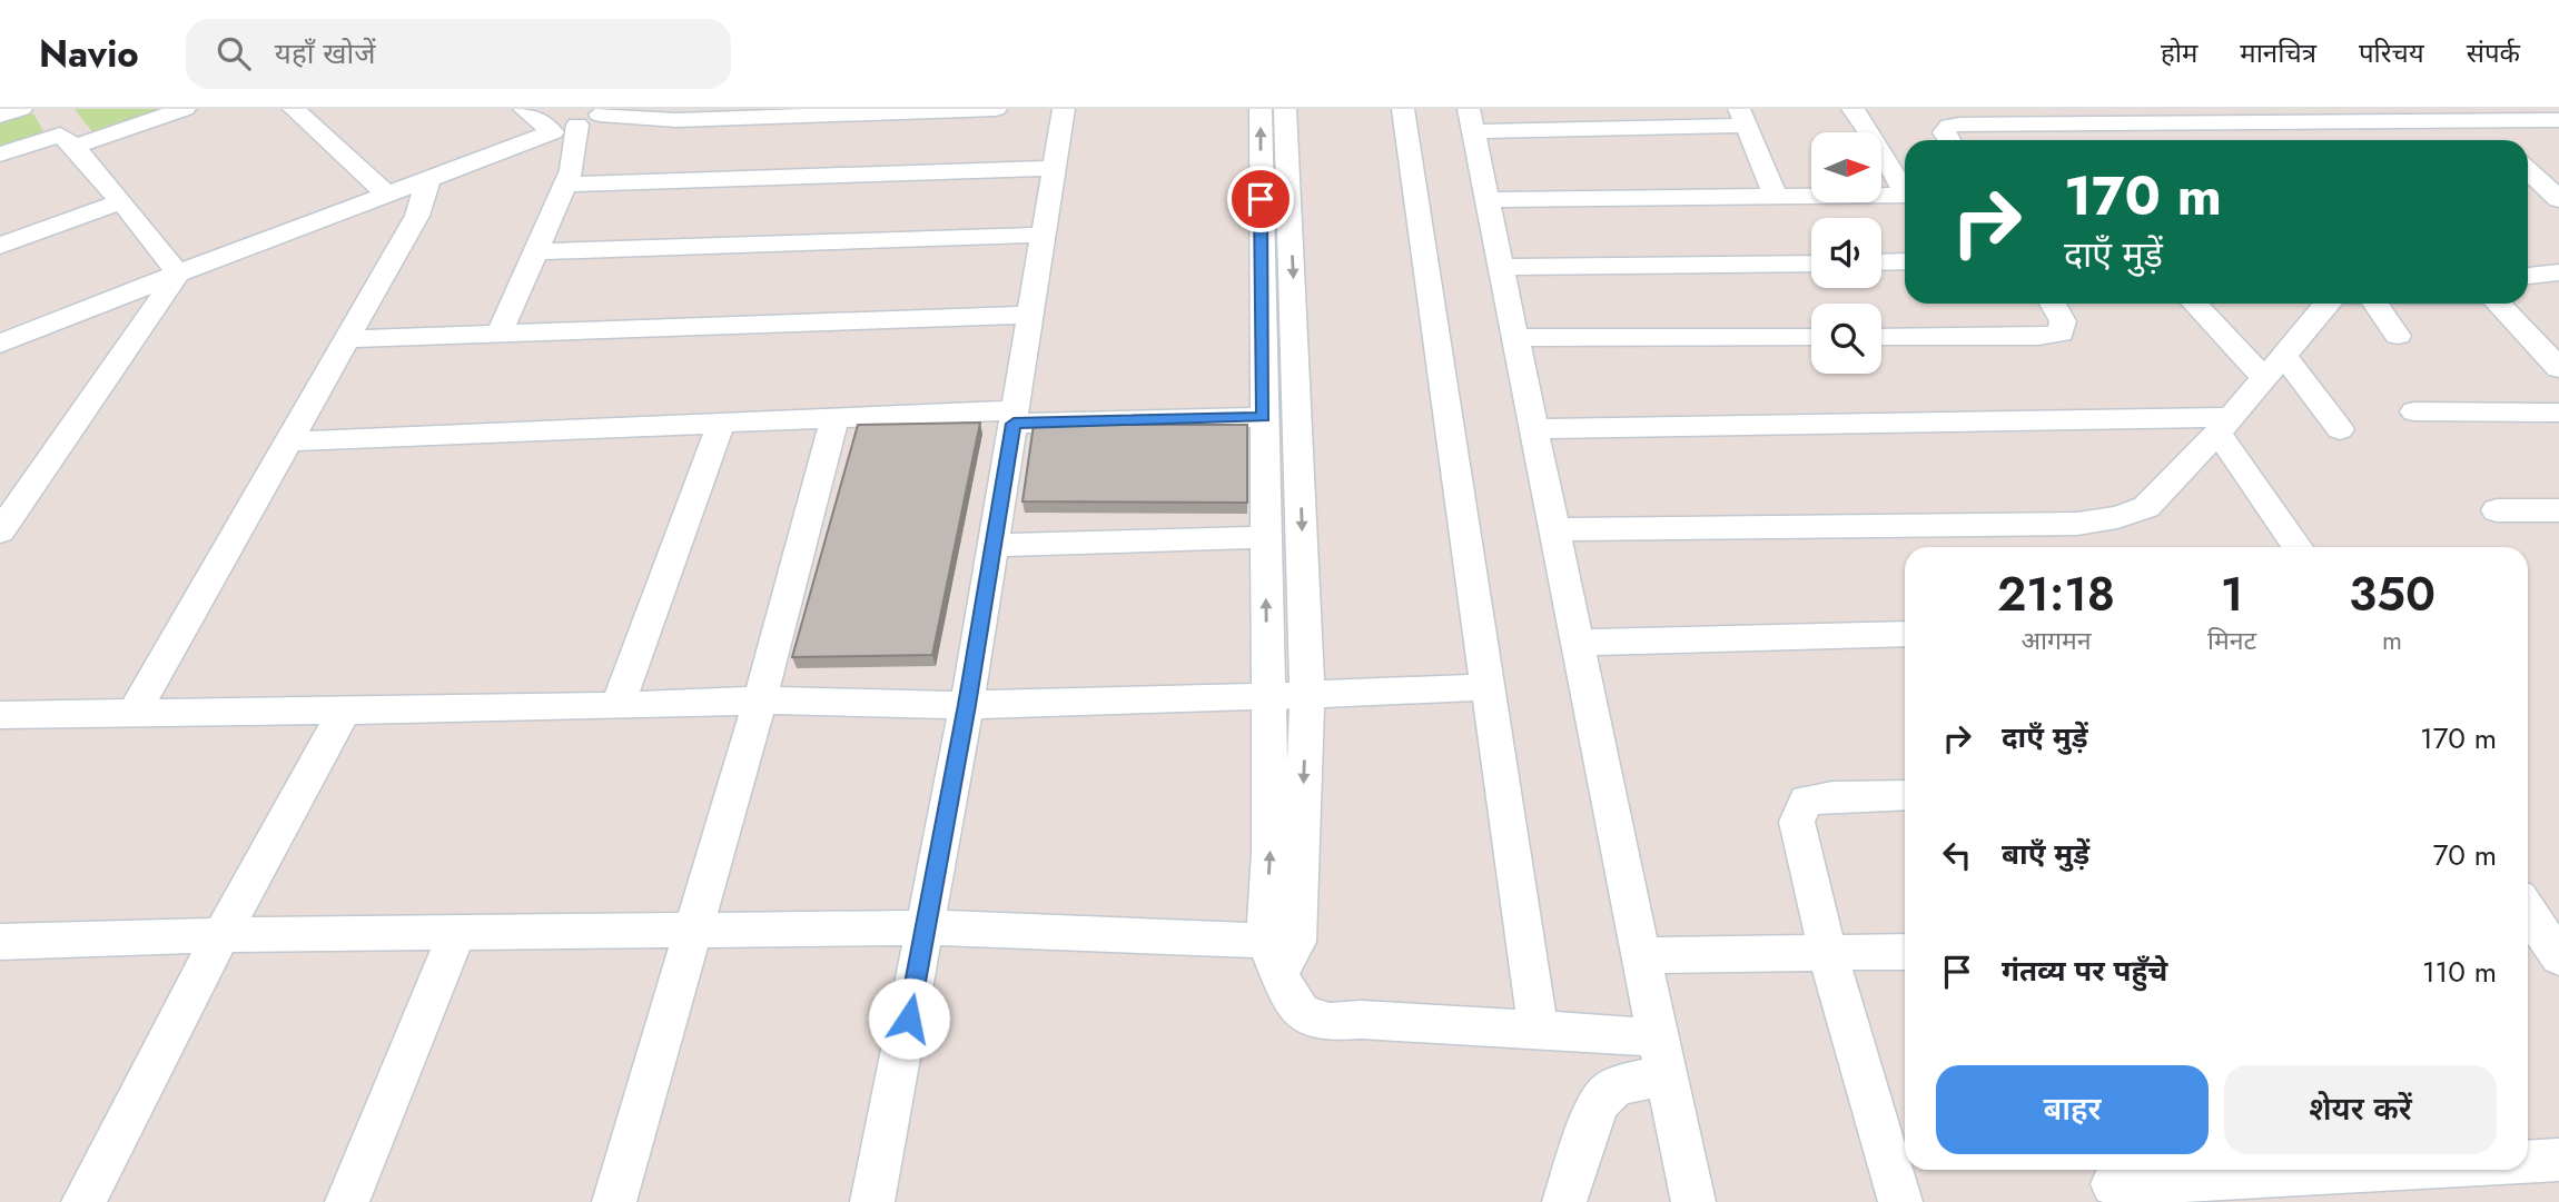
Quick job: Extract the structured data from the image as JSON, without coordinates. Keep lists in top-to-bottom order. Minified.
{"north":"right","page":{"header":"Navio","search":"यहाँ खोजें","nav":["होम","मानचित्र","परिचय","संपर्क"],"turn":["170 m","दाएँ मुड़ें"],"eta":["21:18","आगमन","1","मिनट","350","m"],"list":[{"name":"दाएँ मुड़ें","value":"170 m"},{"name":"बाएँ मुड़ें","value":"70 m"},{"name":"गंतव्य पर पहुँचे","value":"110 m"}],"buttons":["बाहर","शेयर करें"]}}
